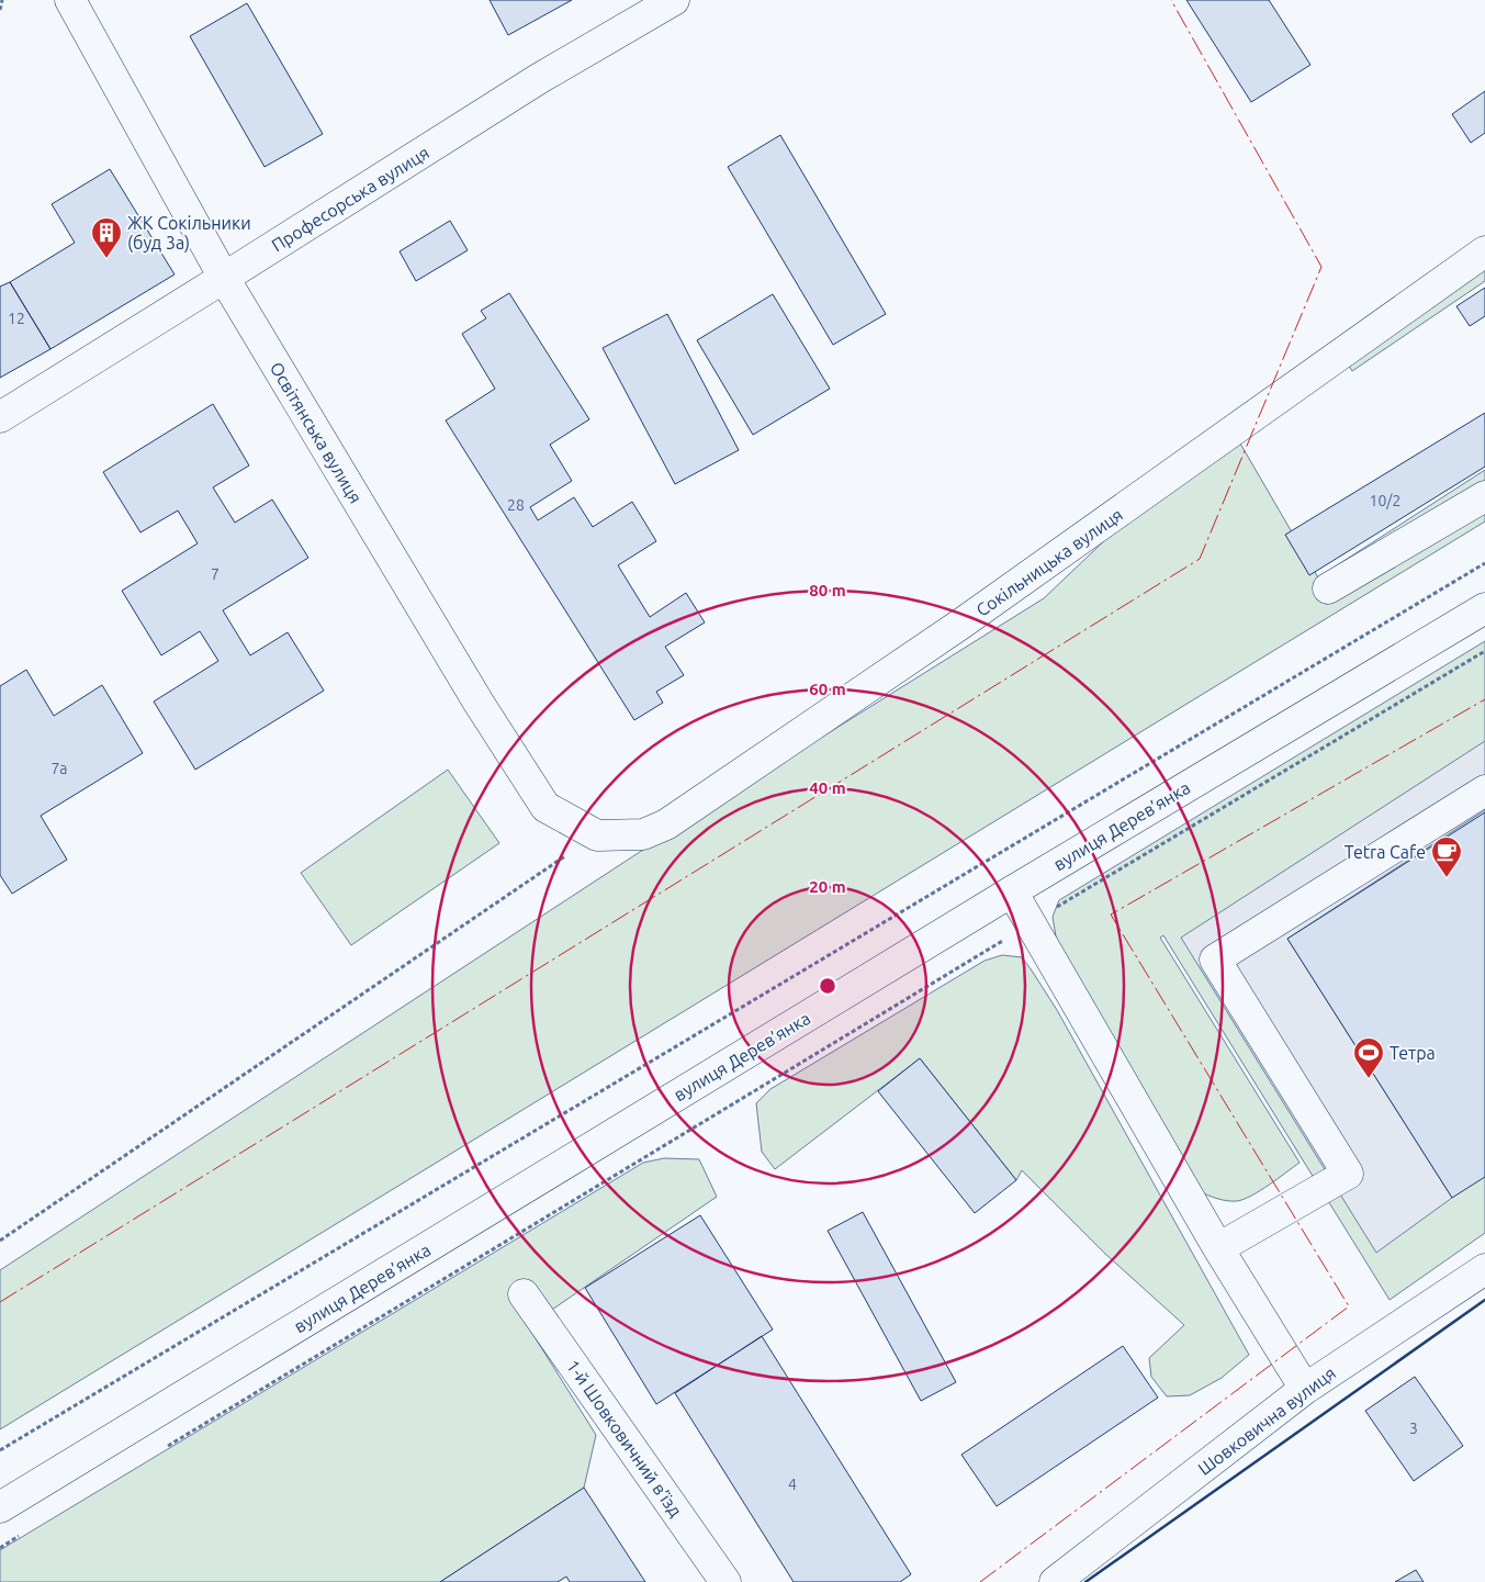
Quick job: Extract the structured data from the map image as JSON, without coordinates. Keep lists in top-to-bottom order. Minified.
{"streets":{"street":["Професорська вулиця","Освітянська вулиця","Сокільницька вулиця","вулиця Дерев’янка","Шовковична вулиця","1-й Шовковичний в’їзд"]},"crossings":[["Професорська вулиця","Освітянська вулиця"],["Освітянська вулиця","Сокільницька вулиця"]],"places":{"building":["ЖК Сокільники (буд 3а)"],"cafe":["Tetra Cafe"],"sports":["Тетра"]},"house_numbers":["12","10/2","28","7","7а","3","4"],"rings":["80 m","60 m","40 m","20 m"]}
